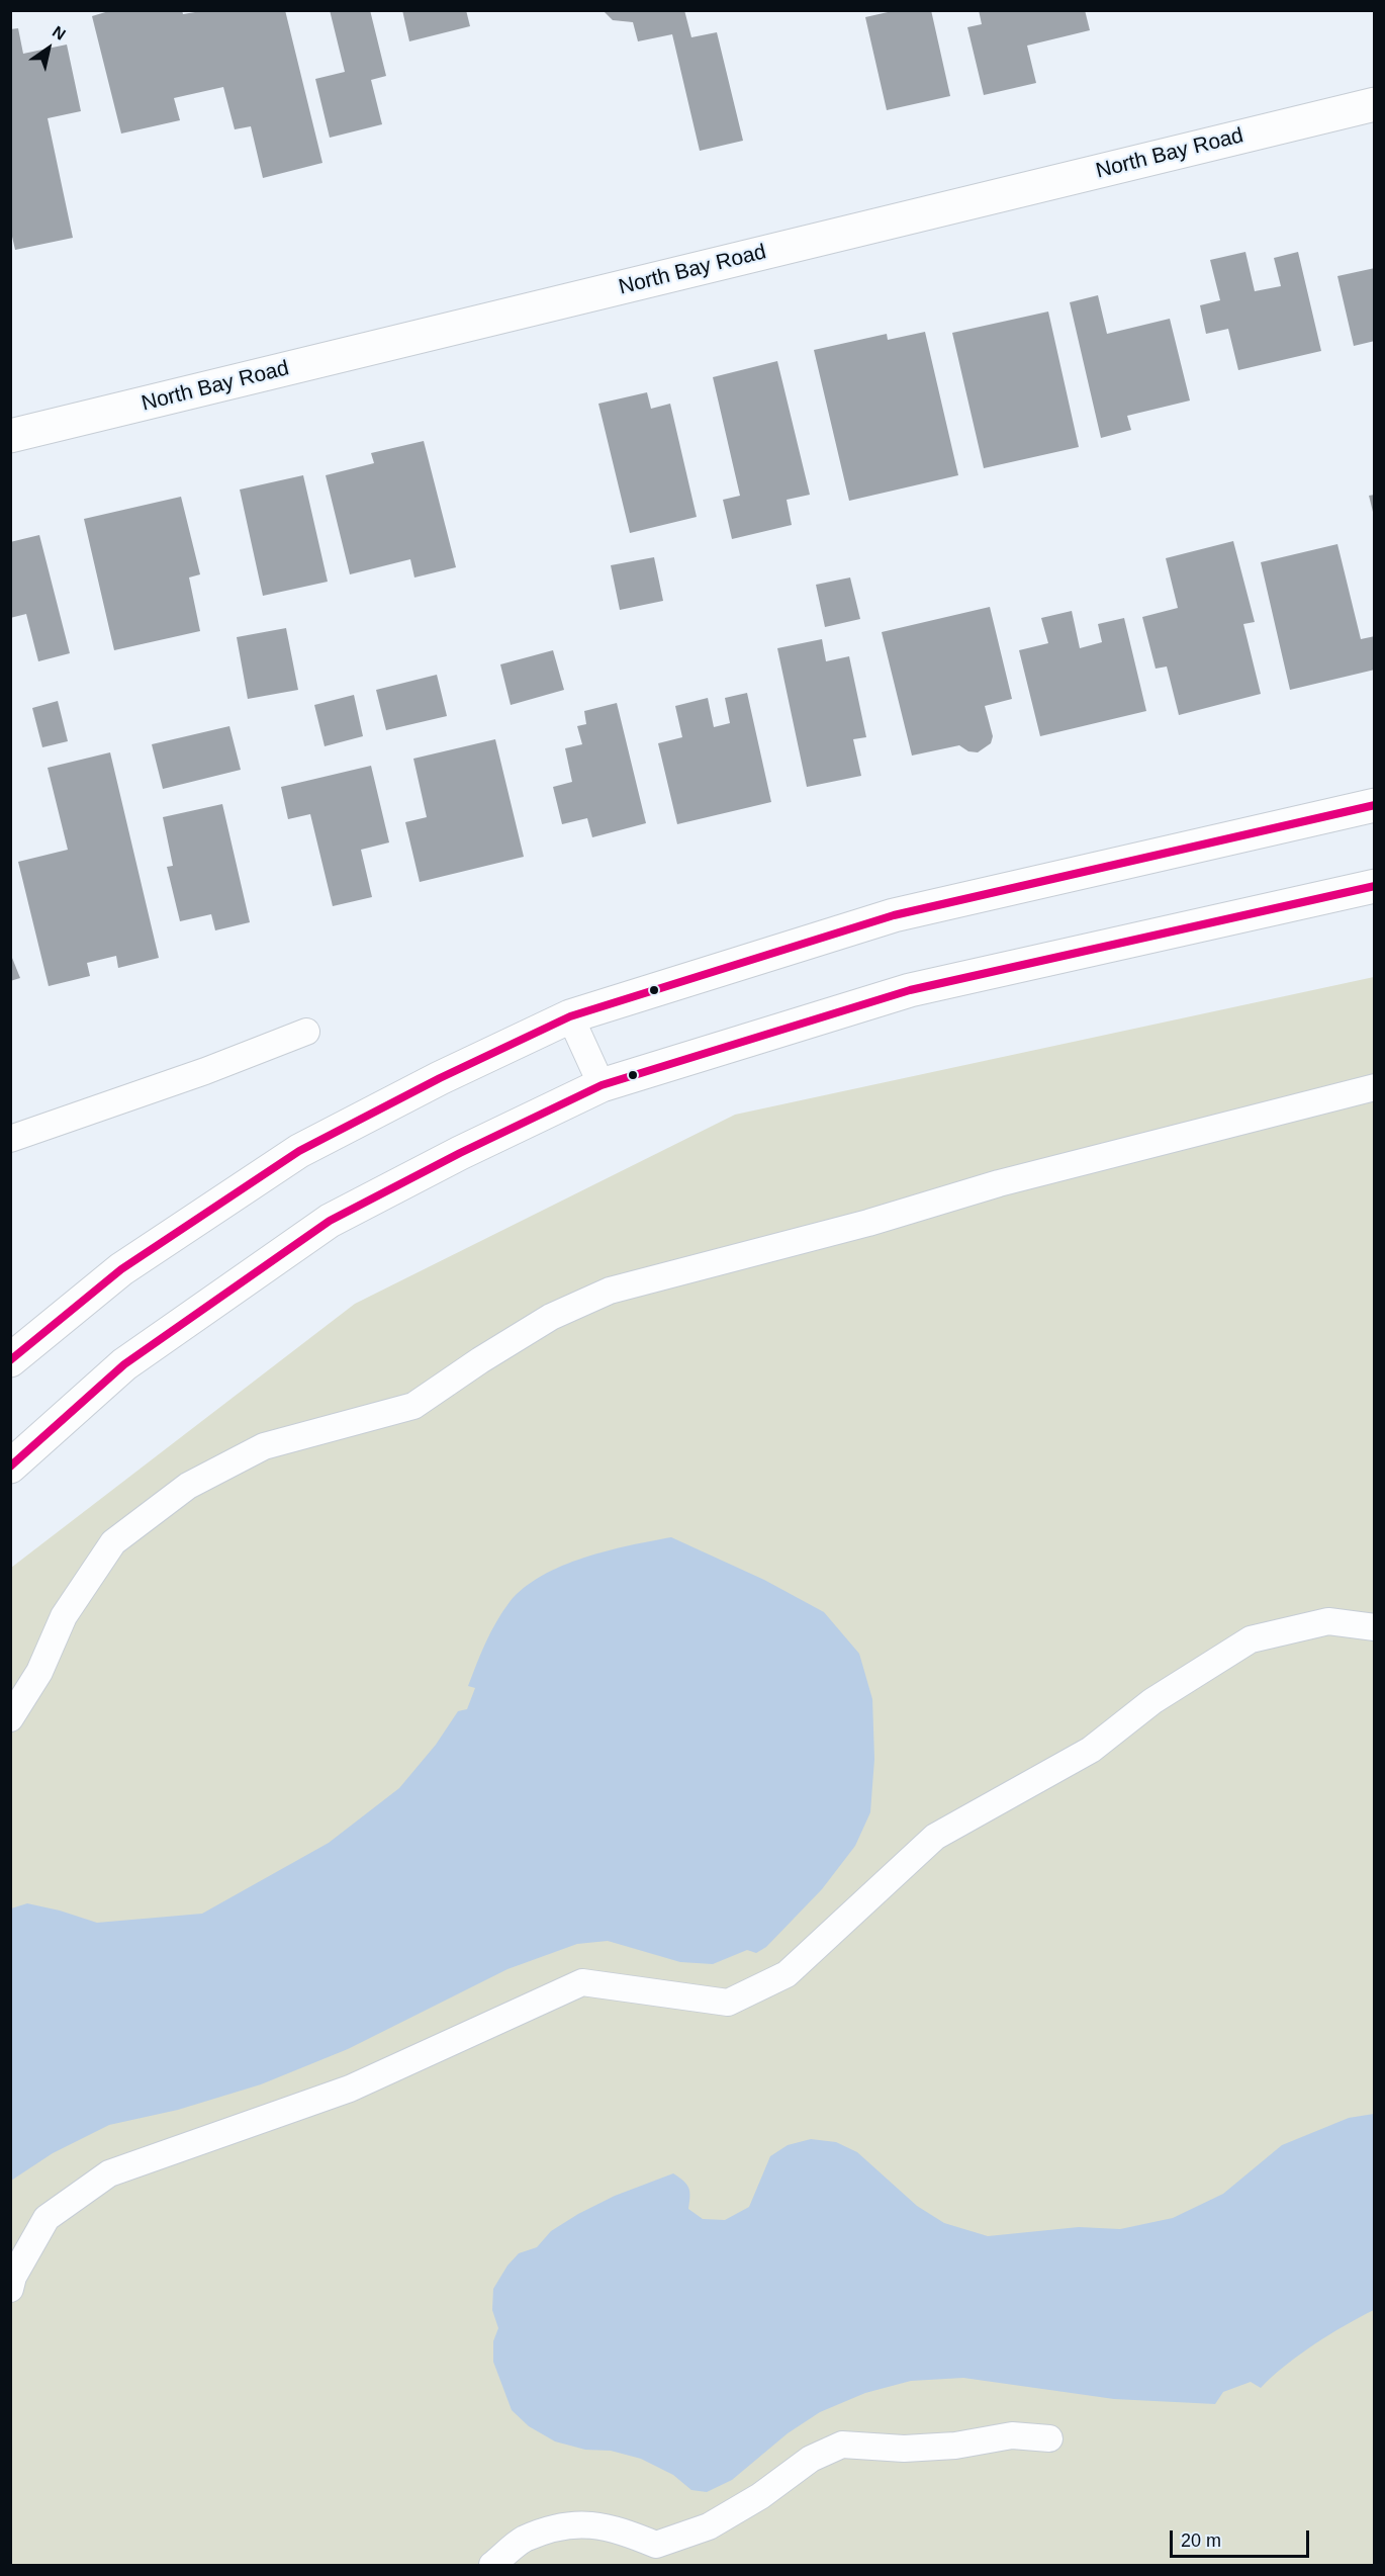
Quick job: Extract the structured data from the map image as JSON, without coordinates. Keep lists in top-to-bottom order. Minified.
{"streets":{"main road":["North Bay Road"]},"scale_bar":"20 m","north":"top right"}
